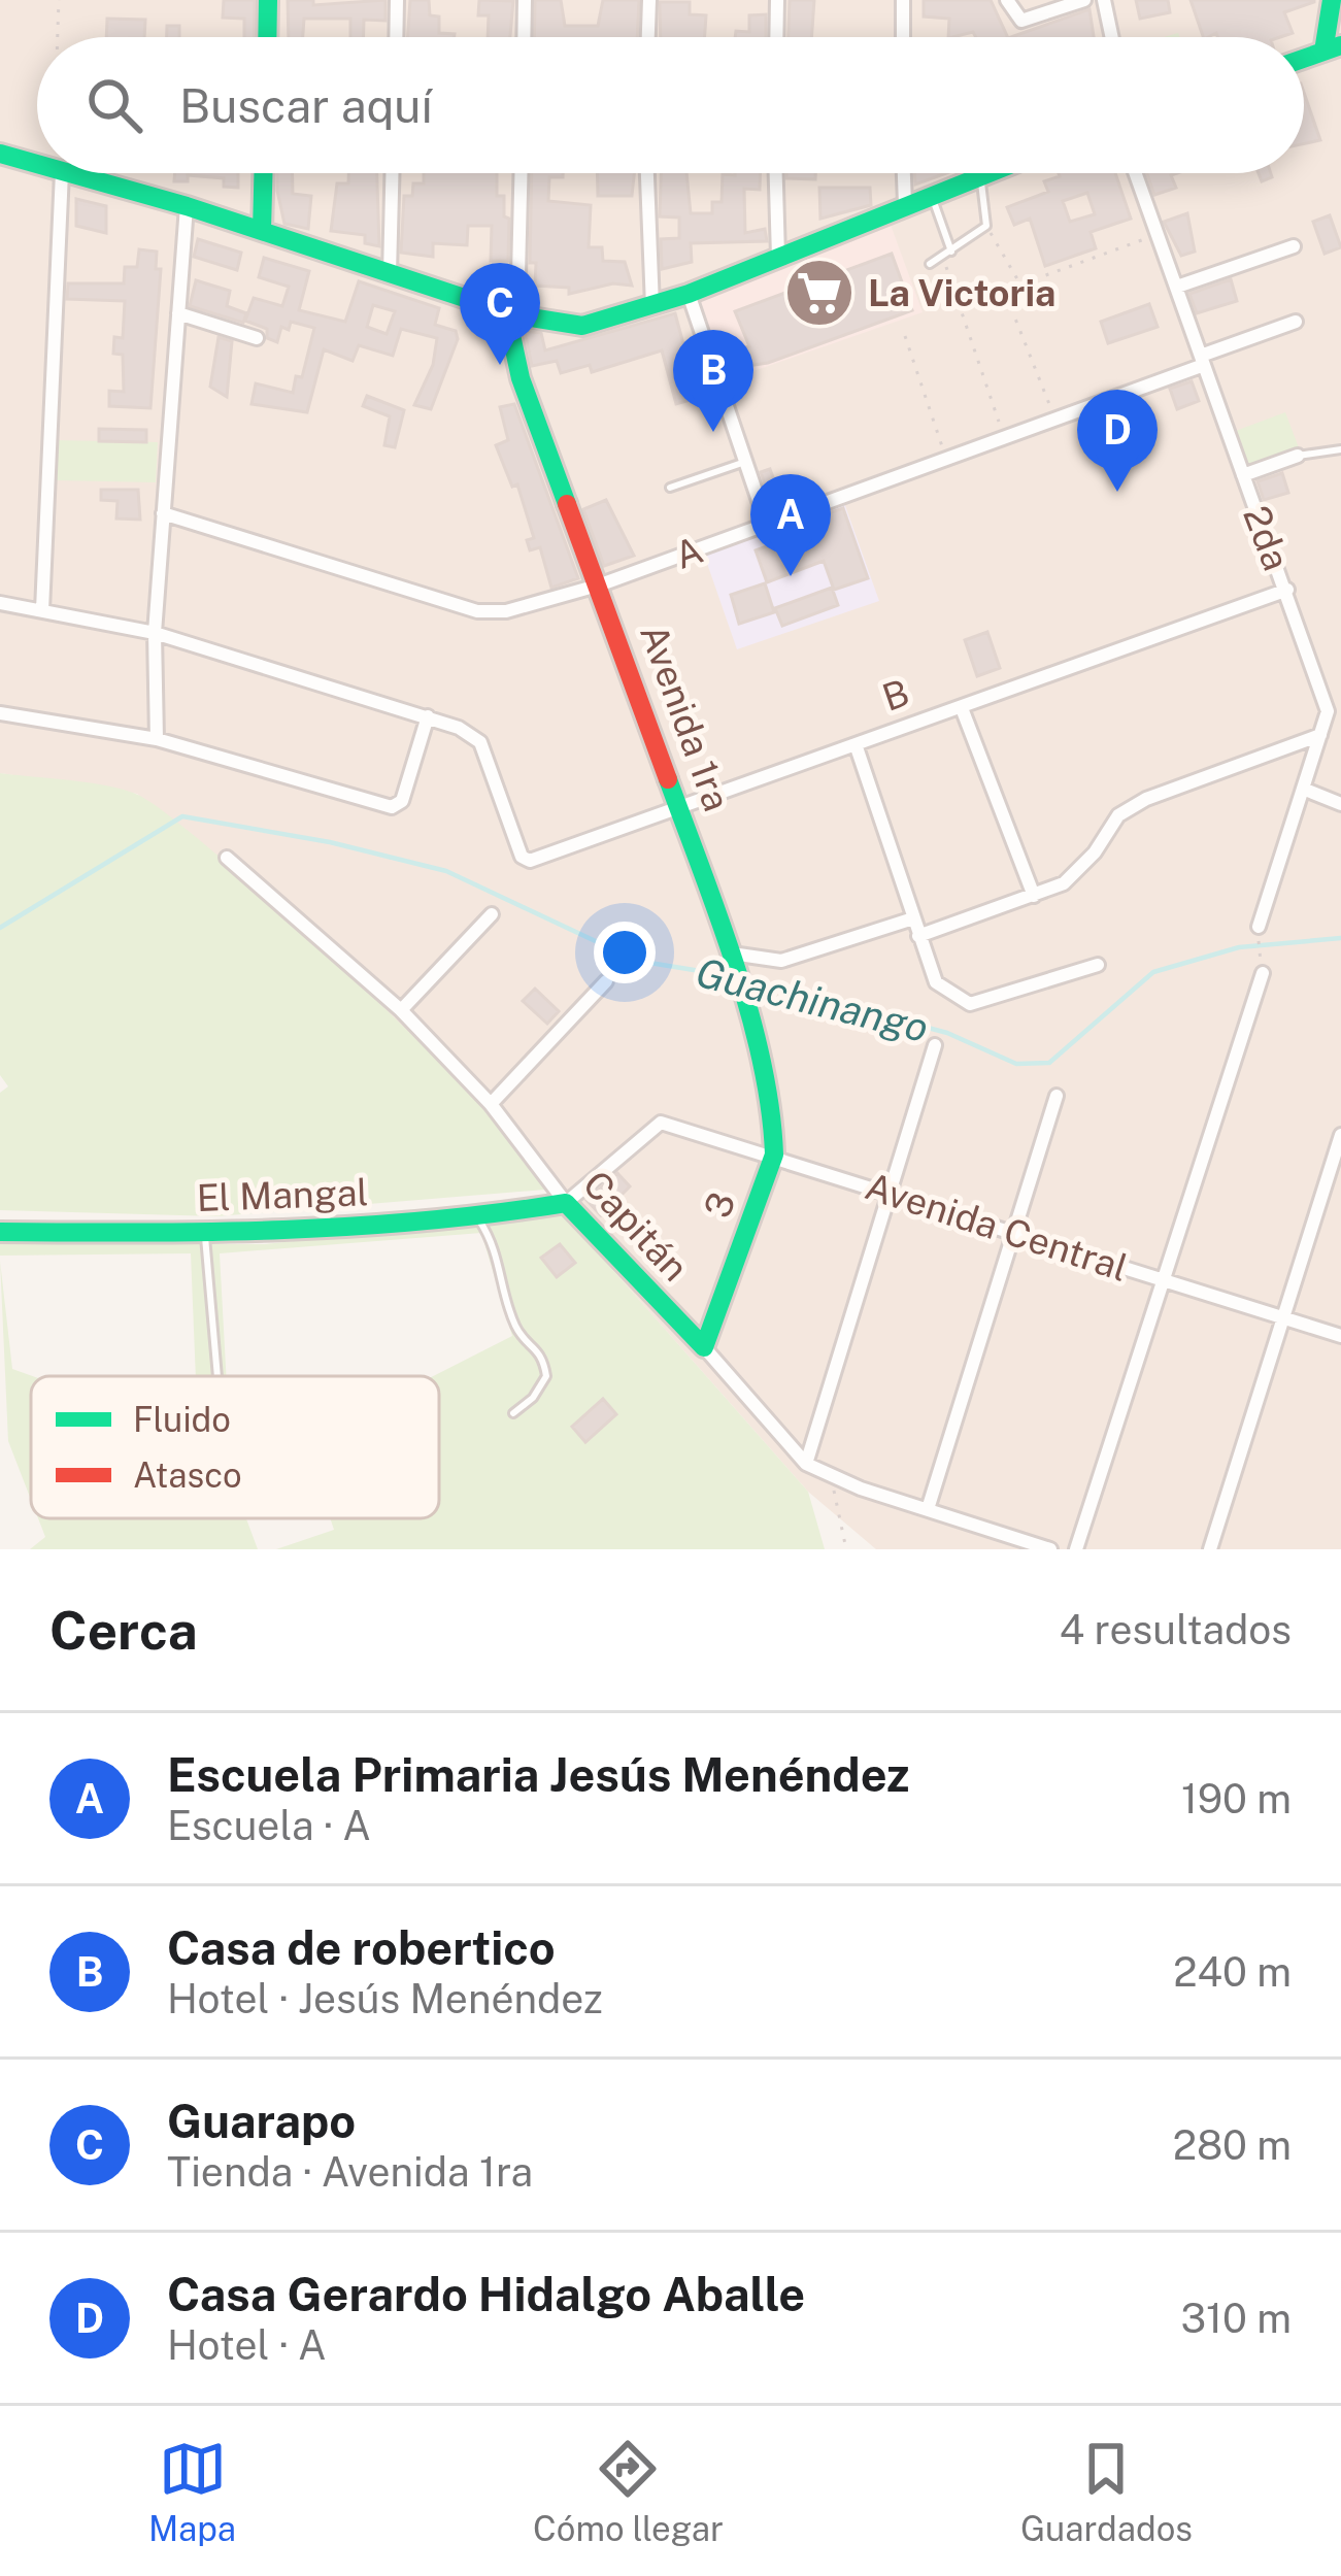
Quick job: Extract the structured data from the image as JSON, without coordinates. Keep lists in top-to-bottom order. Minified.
{"streets":{"street":["2da","A","B","Avenida 1ra","El Mangal","3","Capitán","Avenida Central"]},"crossings":[["2da","A"],["2da","B"],["A","Avenida 1ra"],["B","Avenida 1ra"],["Avenida 1ra","3"],["Avenida 1ra","Avenida Central"],["El Mangal","Capitán"],["El Mangal","Avenida Central"],["3","Capitán"],["3","Avenida Central"],["Capitán","Avenida Central"]],"water":["Guachinango"],"places":{"supermarket":["La Victoria"]},"legend":["Fluido","Atasco"],"page":{"search":"Buscar aquí","pins":["C","B","D","A"],"heading":["Cerca","4 resultados"],"list":[{"mark":"A","name":"Escuela Primaria Jesús Menéndez","note":"Escuela · A","value":"190 m"},{"mark":"B","name":"Casa de robertico","note":"Hotel · Jesús Menéndez","value":"240 m"},{"mark":"C","name":"Guarapo","note":"Tienda · Avenida 1ra","value":"280 m"},{"mark":"D","name":"Casa Gerardo Hidalgo Aballe","note":"Hotel · A","value":"310 m"}],"nav":["Mapa","Cómo llegar","Guardados"]}}
